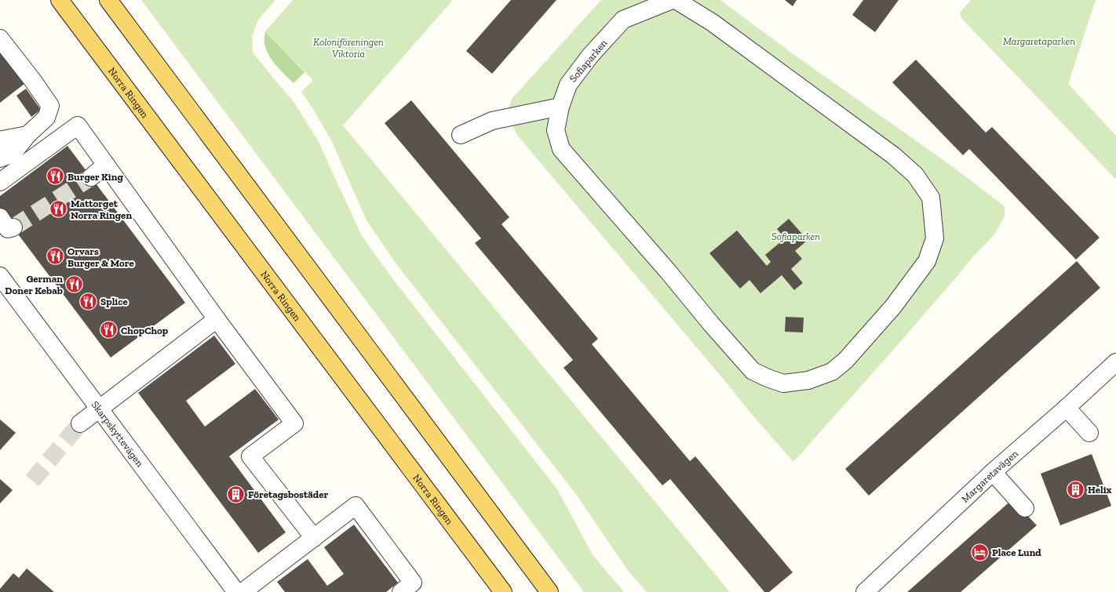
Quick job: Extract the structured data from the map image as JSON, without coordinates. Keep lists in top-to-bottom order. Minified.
{"streets":{"main road":["Norra Ringen"],"street":["Sofiaparken","Skarpskyttevägen","Margaretavägen"]},"parks":["Margaretaparken","Koloniföreningen Viktoria","Sofiaparken"],"places":{"restaurant":["Burger King","Mattorget Norra Ringen","Orvars Burger & More","German Doner Kebab","Splice","ChopChop"],"building":["Helix","Företagsbostäder"],"hotel":["Place Lund"]}}
